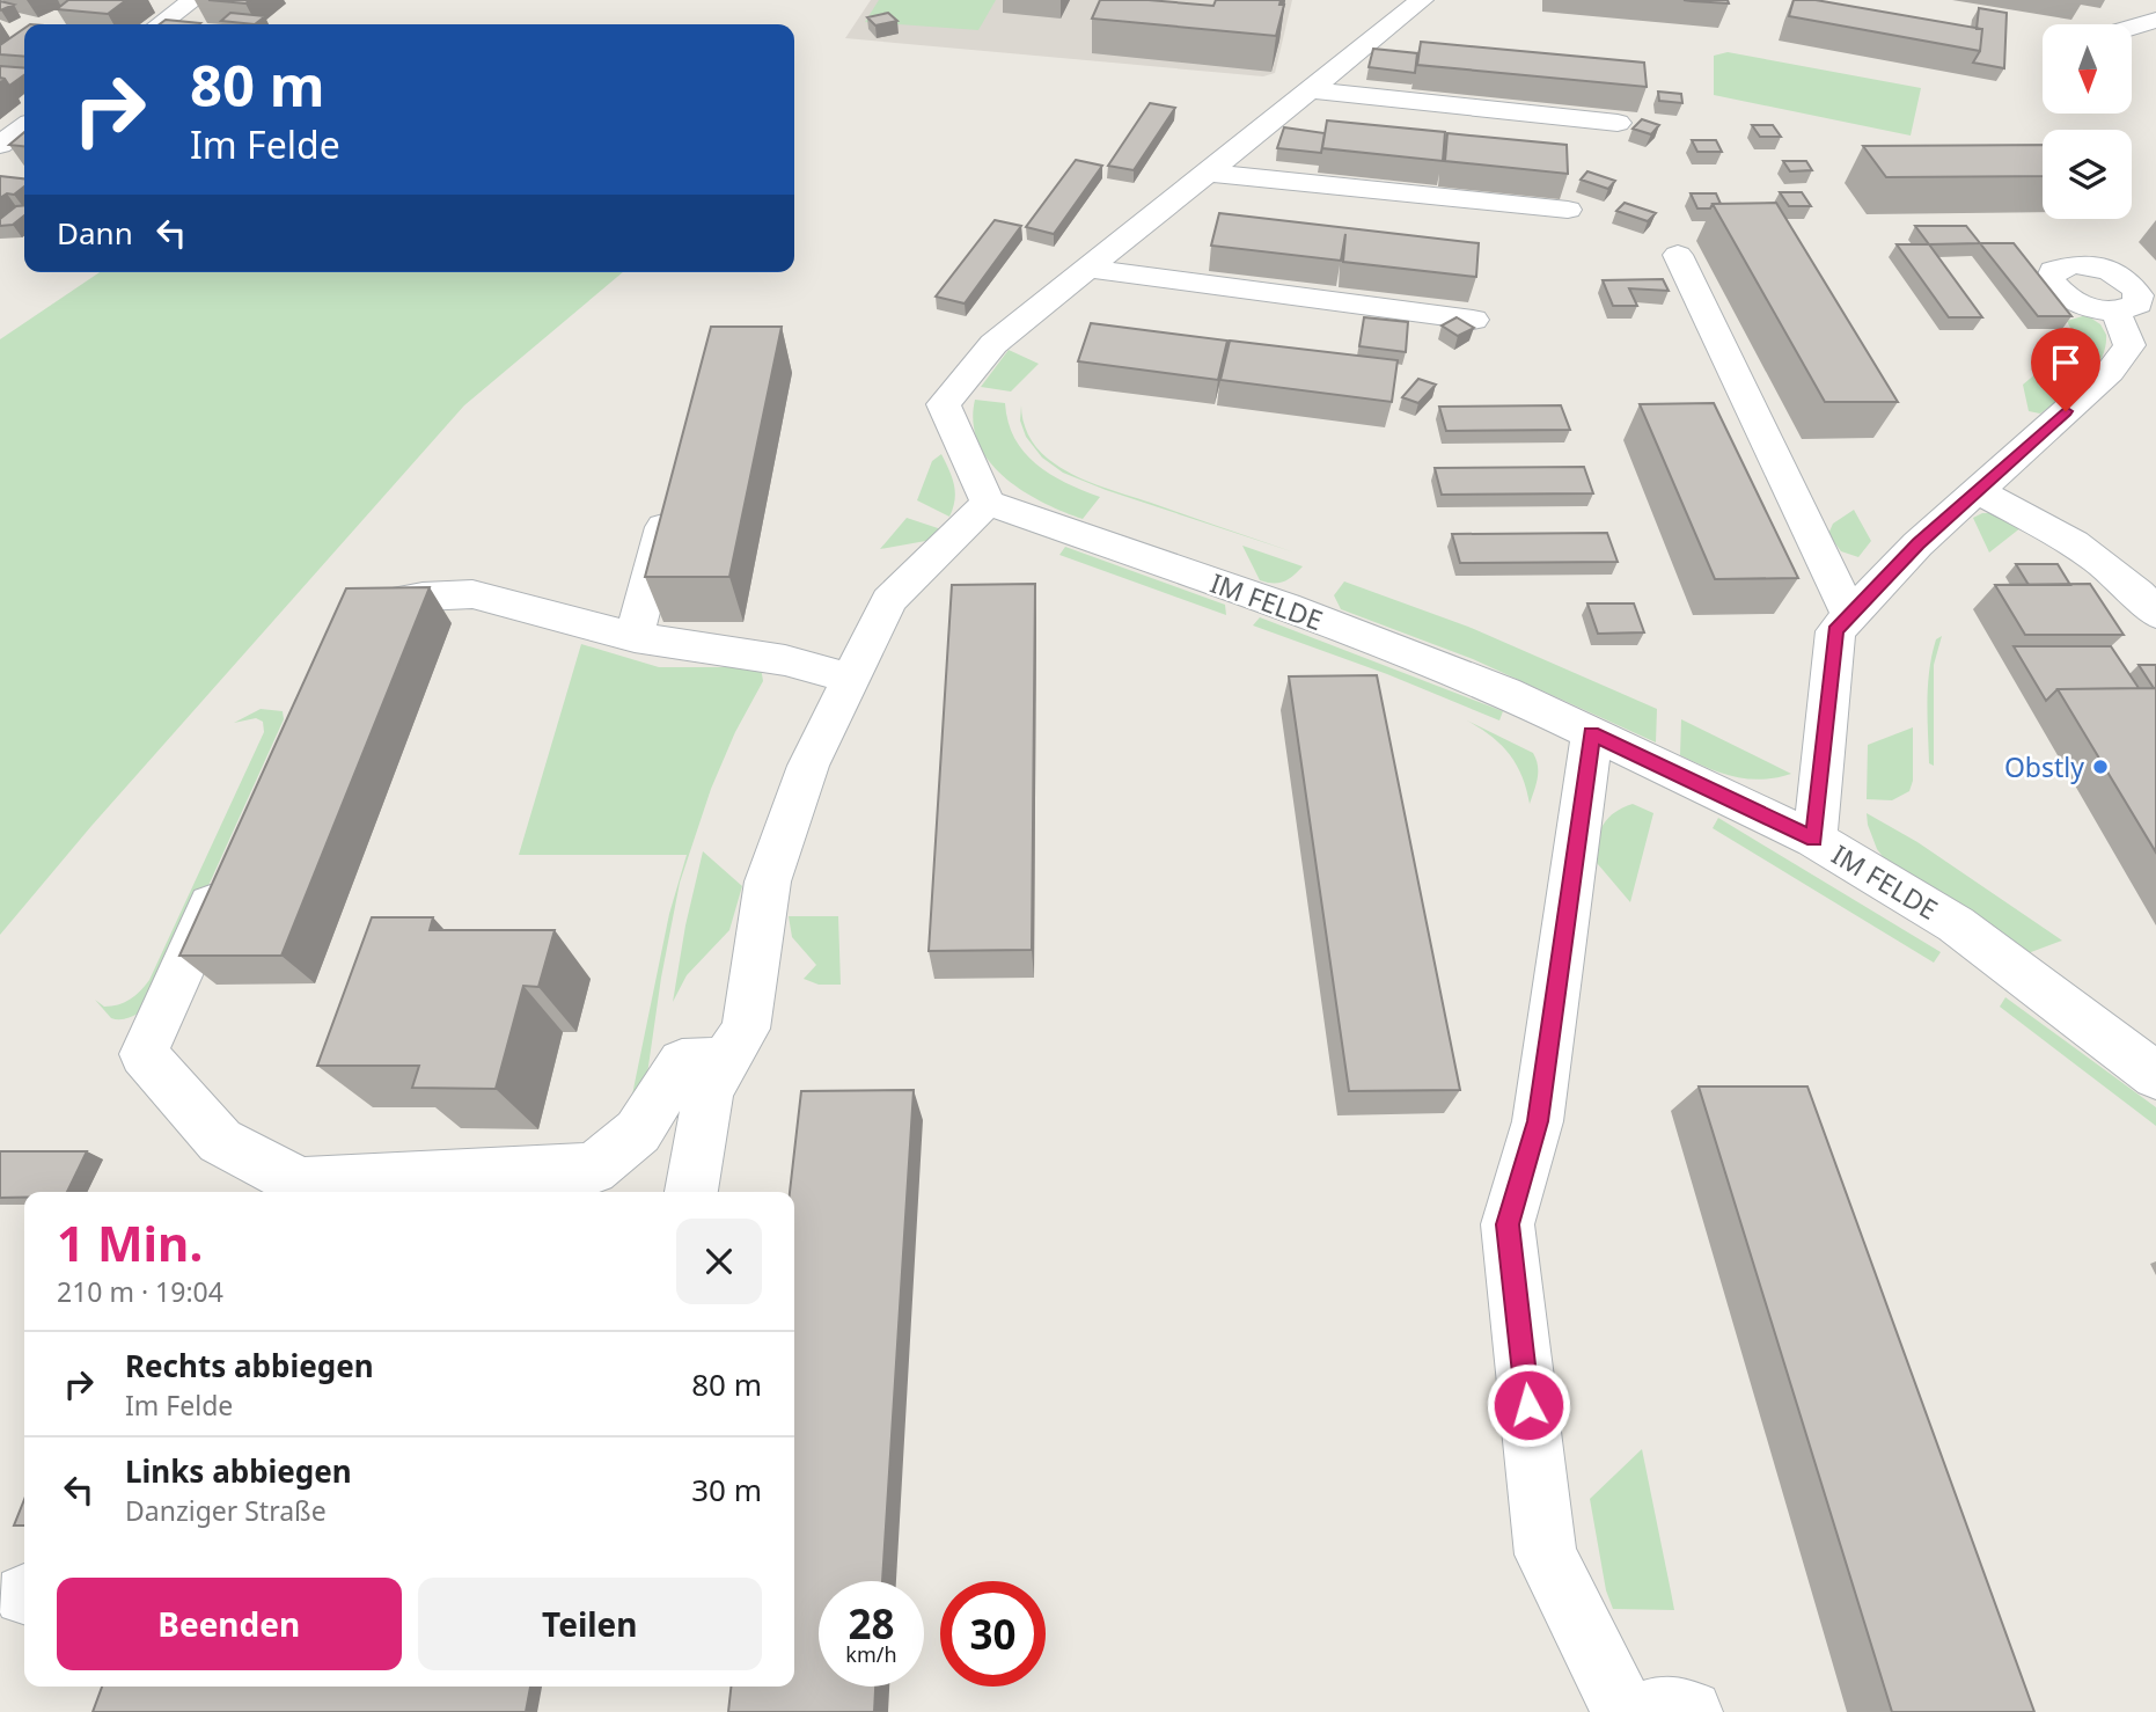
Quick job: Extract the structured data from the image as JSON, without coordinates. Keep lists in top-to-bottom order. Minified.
{"streets":{"street":["IM FELDE"]},"places":["Obstly"],"north":"bottom","page":{"turn":["80 m","Im Felde"],"then":"Dann","heading":["1 Min.","210 m · 19:04"],"list":[{"name":"Rechts abbiegen","note":"Im Felde","value":"80 m"},{"name":"Links abbiegen","note":"Danziger Straße","value":"30 m"}],"buttons":["Beenden","Teilen"],"speed":"28 km/h","limit":"30"}}
